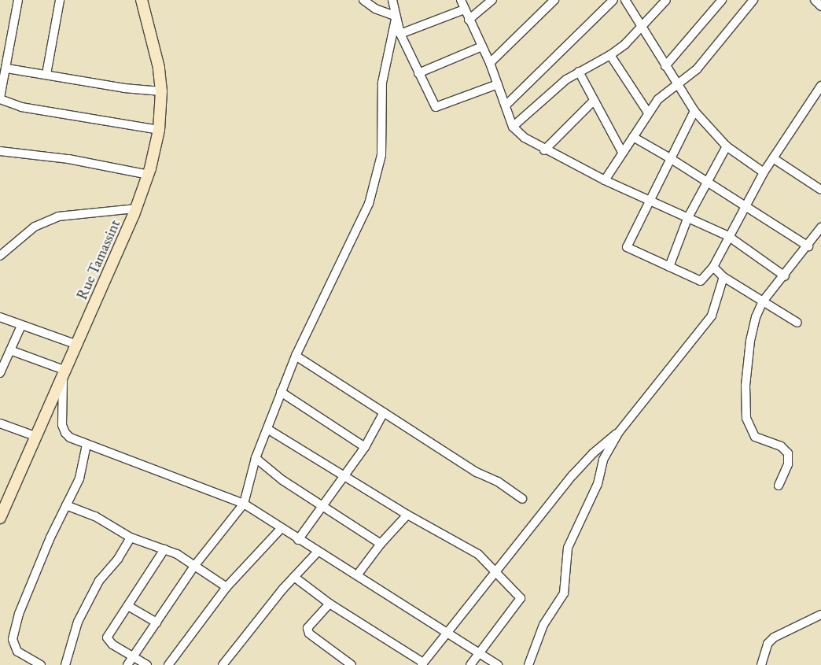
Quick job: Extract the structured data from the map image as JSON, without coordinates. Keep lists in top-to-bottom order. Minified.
{"streets":{"main road":["Rue Tamassint"]}}
